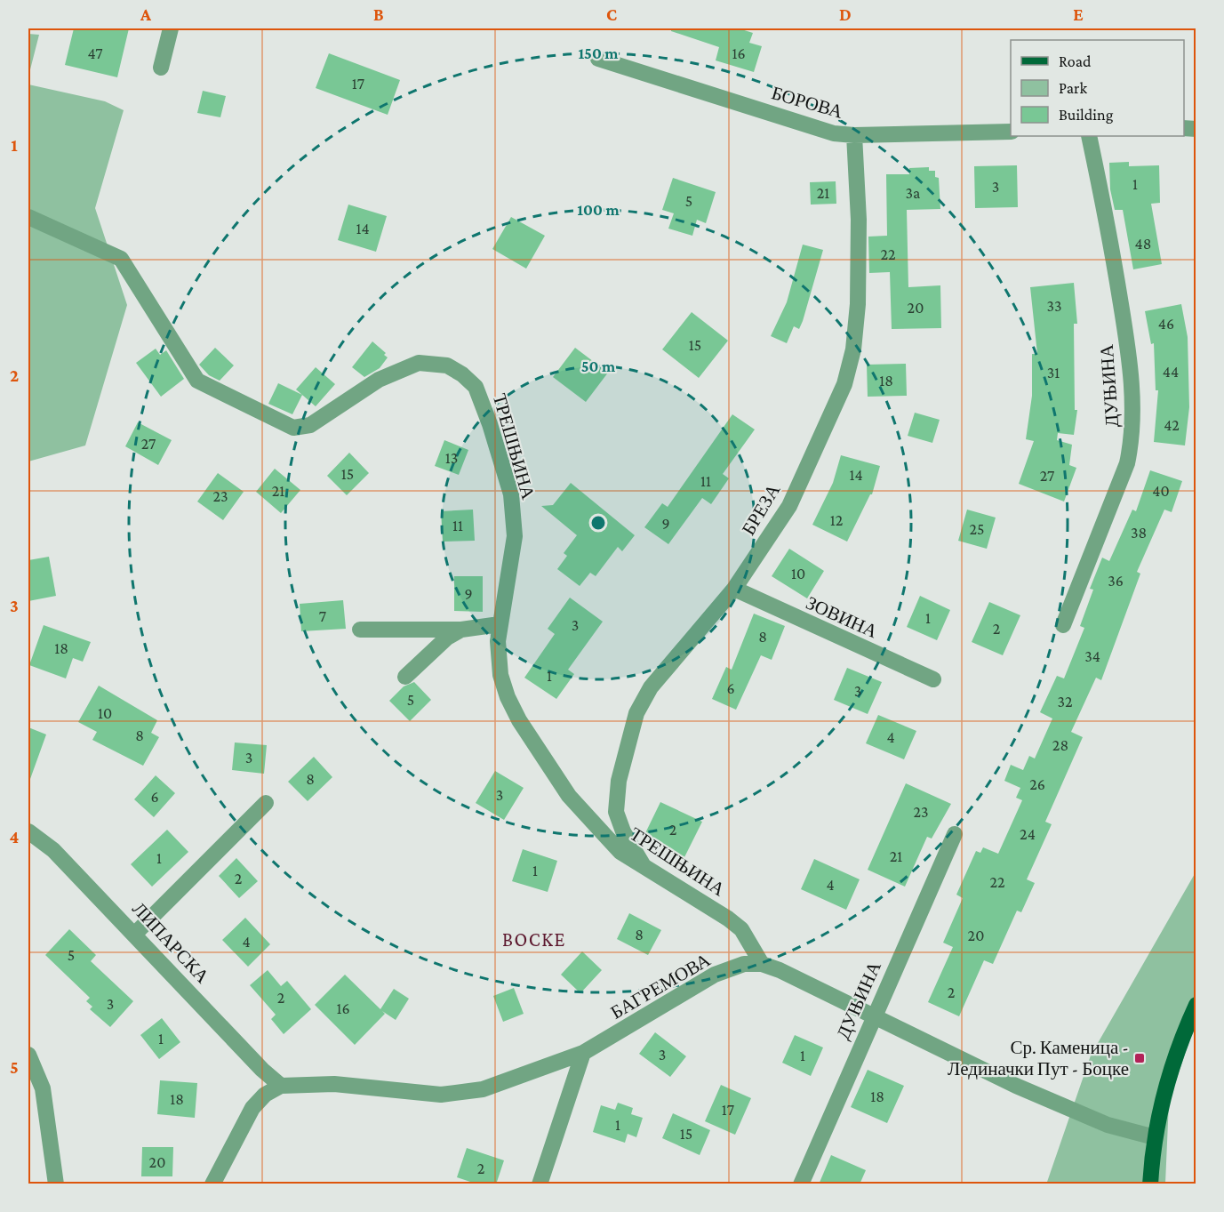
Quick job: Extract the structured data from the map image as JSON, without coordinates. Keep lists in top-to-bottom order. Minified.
{"streets":{"street":["БОРОВА","ДУЊИНА","ТРЕШЊИНА","БРЕЗА","ЗОВИНА","ЛИПАРСКА","БАГРЕМОВА"]},"crossings":[["БОРОВА","БРЕЗА"],["ДУЊИНА","БАГРЕМОВА"],["ТРЕШЊИНА","БРЕЗА"],["ТРЕШЊИНА","БАГРЕМОВА"],["БРЕЗА","ЗОВИНА"],["ЛИПАРСКА","БАГРЕМОВА"]],"districts":["BOCKE"],"places":{"transit":["Ср. Каменица - Лединачки Пут - Боцке"]},"house_numbers":["47","16","17","1","3","21","3a","5","14","48","22","33","20","46","15","44","31","18","42","27","13","15","14","27","11","21","40","23","12","9","11","25","38","10","36","9","7","1","3","2","8","18","34","1","6","3","5","32","10","8","4","28","3","8","26","3","6","23","2","24","21","1","1","2","22","4","8","20","4","5","2","2","3","16","1","3","1","18","18","17","1","15","20","2"],"legend":["Road","Park","Building"],"grid":{"columns":["A","B","C","D","E"],"rows":["1","2","3","4","5"]},"rings":["150 m","100 m","50 m"]}
